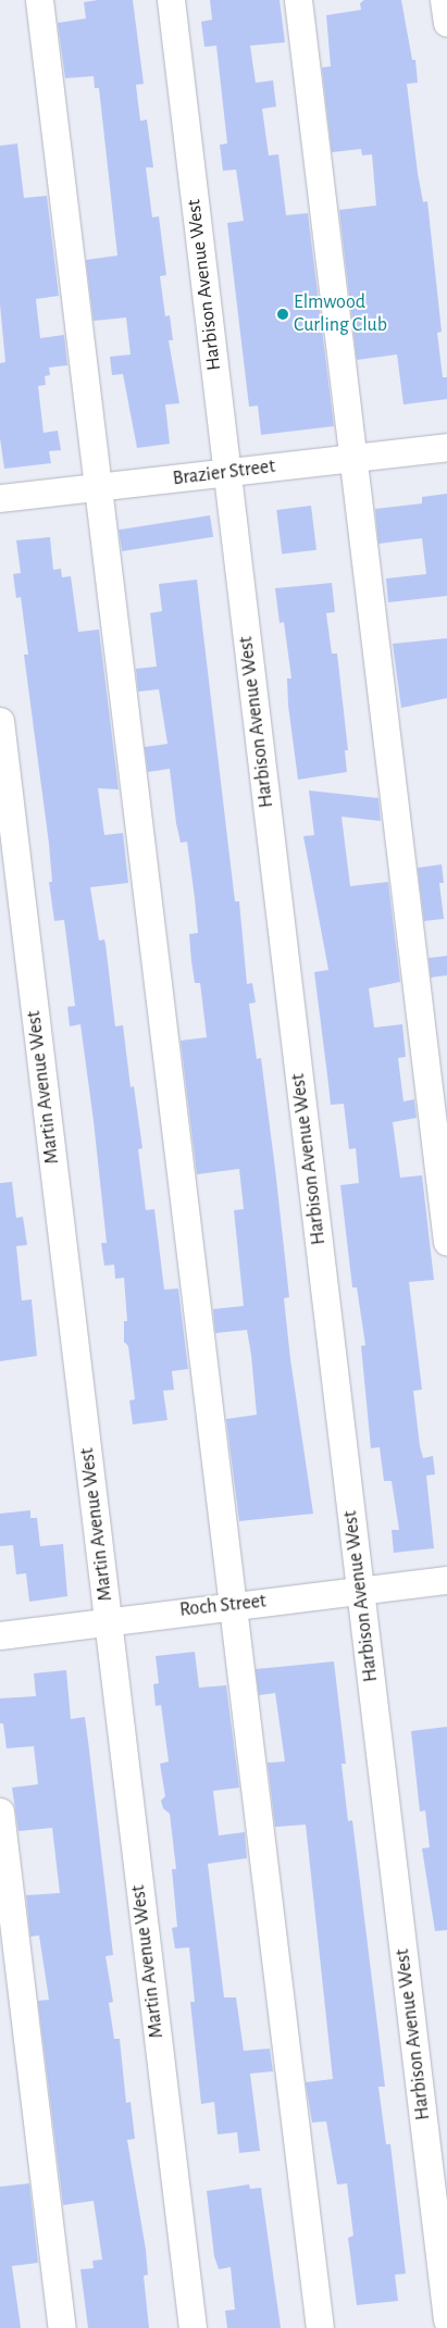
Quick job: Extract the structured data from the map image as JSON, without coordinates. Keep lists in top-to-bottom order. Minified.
{"streets":{"street":["Harbison Avenue West","Brazier Street","Martin Avenue West","Roch Street"]},"crossings":[["Harbison Avenue West","Brazier Street"],["Harbison Avenue West","Roch Street"],["Martin Avenue West","Roch Street"]],"places":["Elmwood Curling Club"]}
